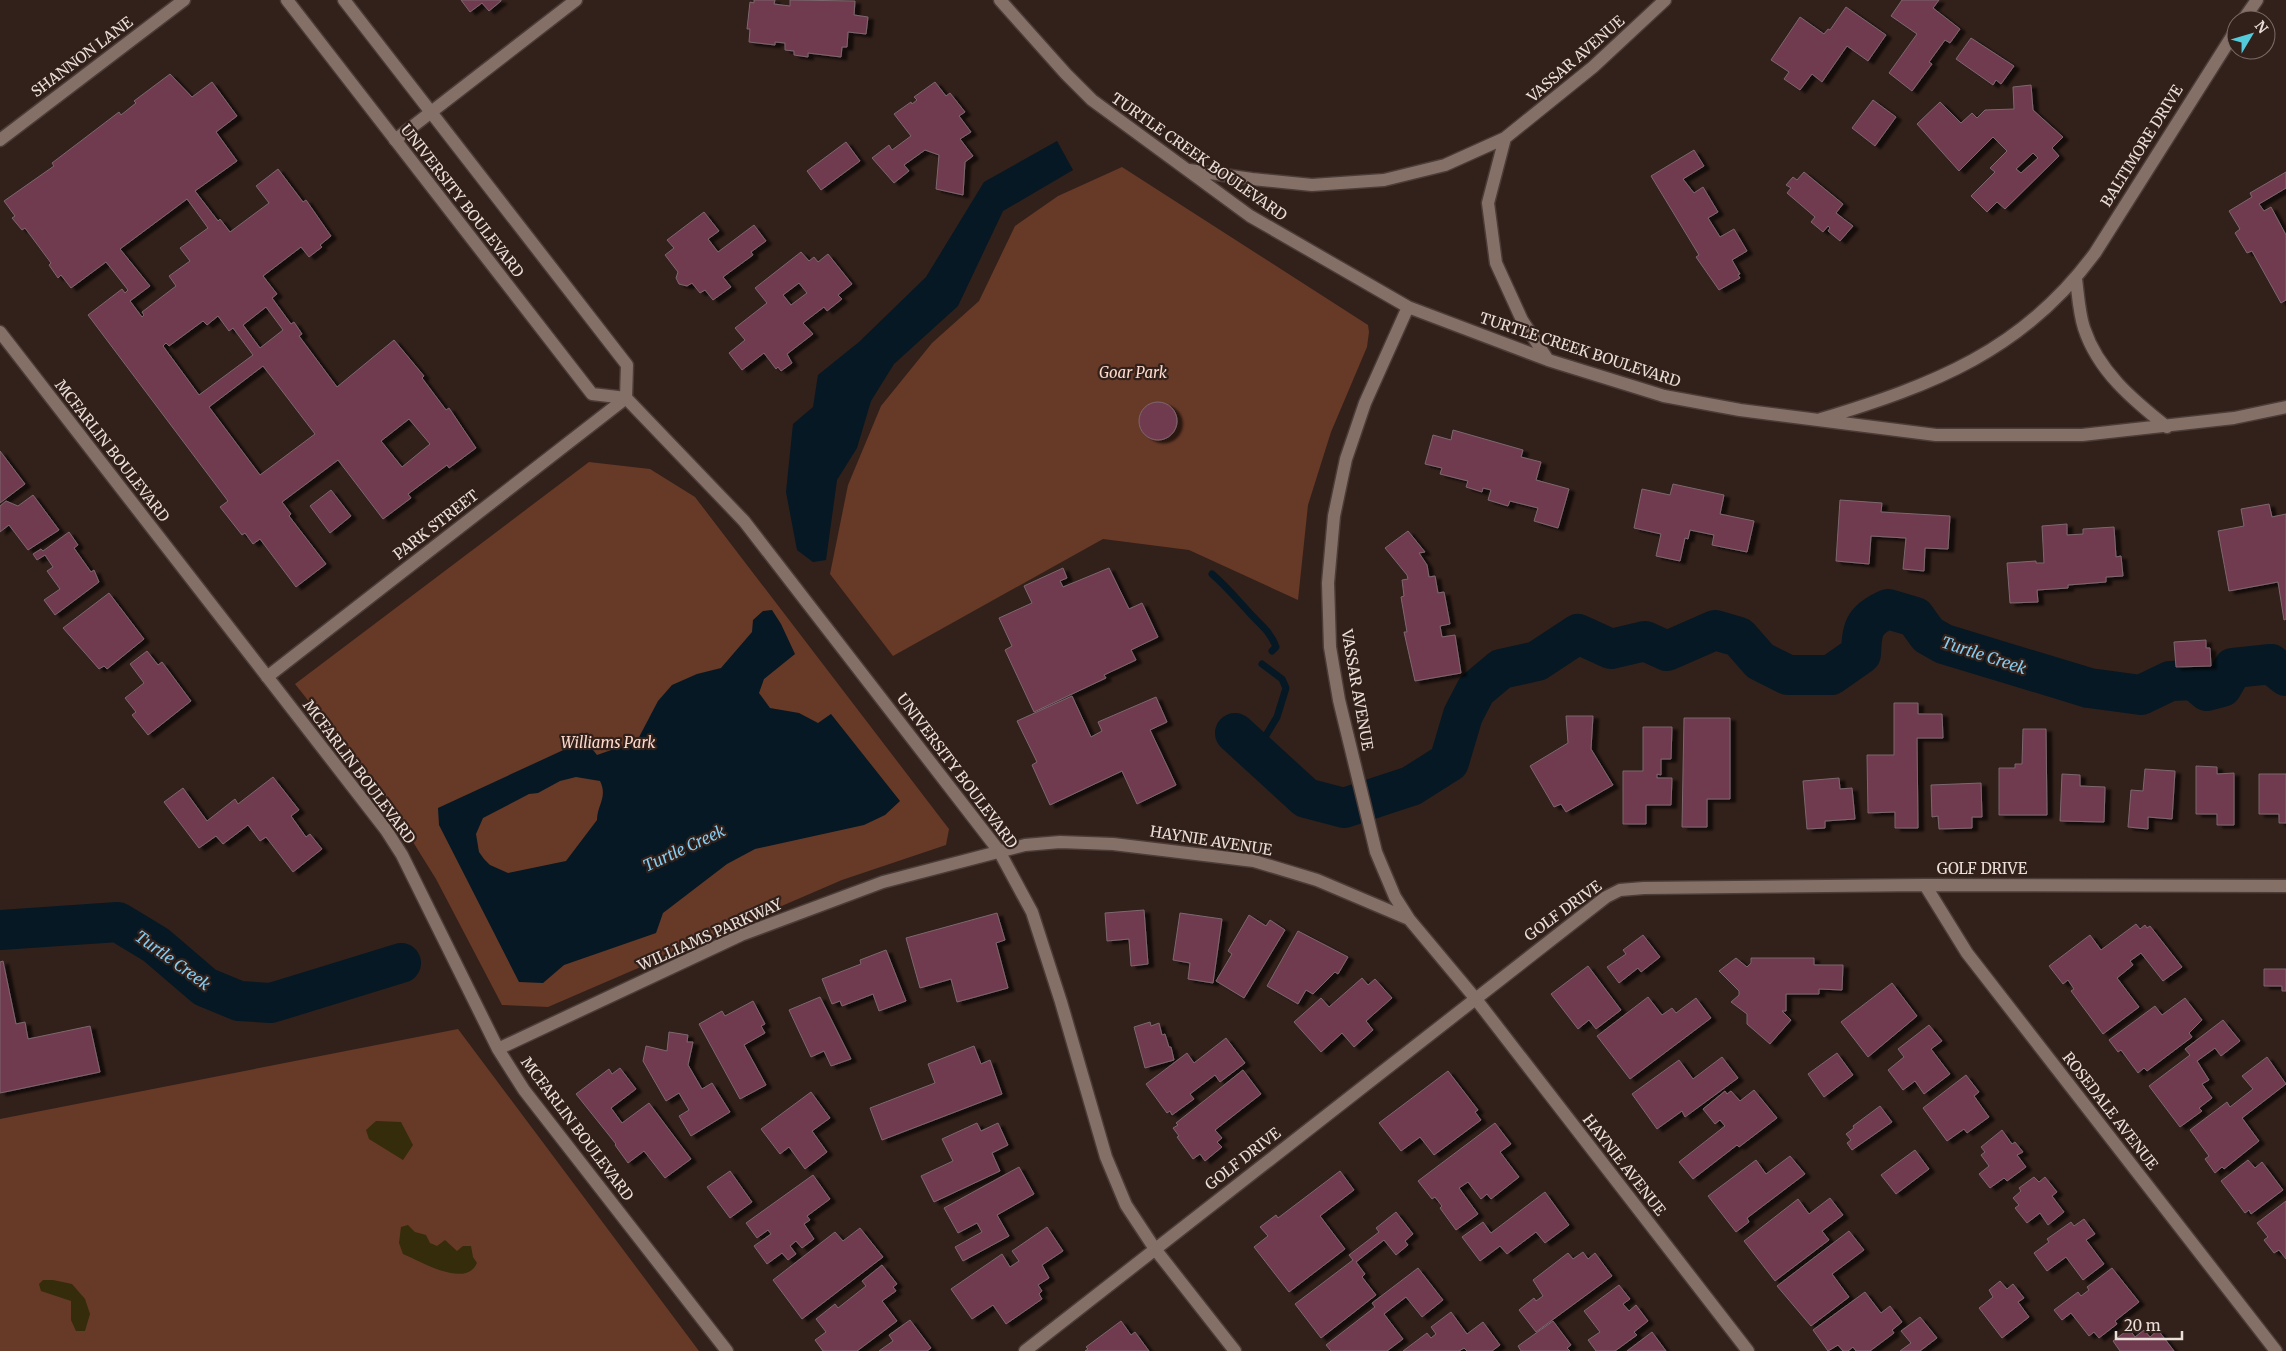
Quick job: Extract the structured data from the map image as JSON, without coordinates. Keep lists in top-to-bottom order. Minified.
{"streets":{"street":["SHANNON LANE","VASSAR AVENUE","BALTIMORE DRIVE","TURTLE CREEK BOULEVARD","UNIVERSITY BOULEVARD","MCFARLIN BOULEVARD","PARK STREET","HAYNIE AVENUE","GOLF DRIVE","WILLIAMS PARKWAY","ROSEDALE AVENUE"]},"crossings":[["VASSAR AVENUE","TURTLE CREEK BOULEVARD"],["VASSAR AVENUE","HAYNIE AVENUE"],["VASSAR AVENUE","GOLF DRIVE"],["BALTIMORE DRIVE","TURTLE CREEK BOULEVARD"],["UNIVERSITY BOULEVARD","PARK STREET"],["UNIVERSITY BOULEVARD","HAYNIE AVENUE"],["UNIVERSITY BOULEVARD","GOLF DRIVE"],["UNIVERSITY BOULEVARD","WILLIAMS PARKWAY"],["MCFARLIN BOULEVARD","PARK STREET"],["MCFARLIN BOULEVARD","WILLIAMS PARKWAY"],["HAYNIE AVENUE","GOLF DRIVE"],["HAYNIE AVENUE","WILLIAMS PARKWAY"],["GOLF DRIVE","ROSEDALE AVENUE"]],"water":["Turtle Creek"],"parks":["Goar Park","Williams Park"],"scale_bar":"20 m","north":"top right"}
